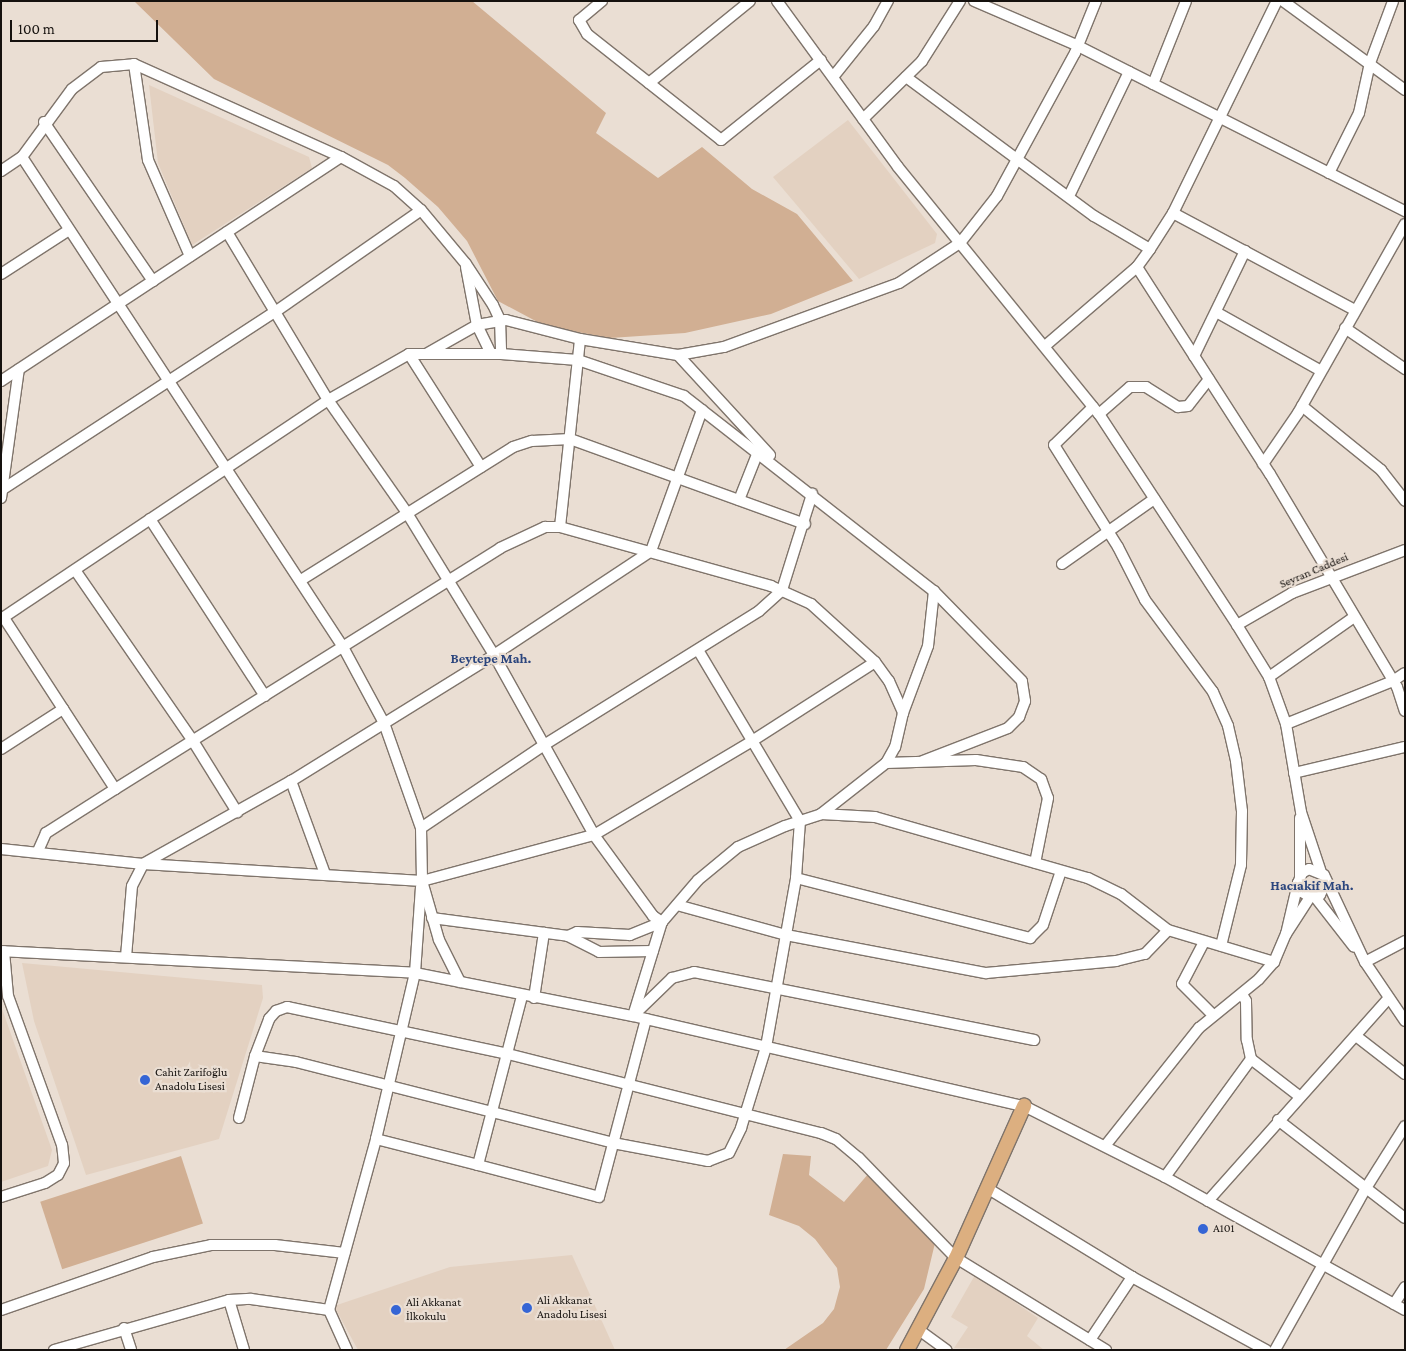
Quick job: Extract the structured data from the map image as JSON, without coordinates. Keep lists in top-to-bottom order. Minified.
{"streets":{"street":["Seyran Caddesi"]},"districts":["Beytepe Mah.","Hacıakif Mah."],"places":["Cahit Zarifoğlu Anadolu Lisesi","A101","Ali Akkanat Anadolu Lisesi","Ali Akkanat İlkokulu"],"scale_bar":"100 m"}
